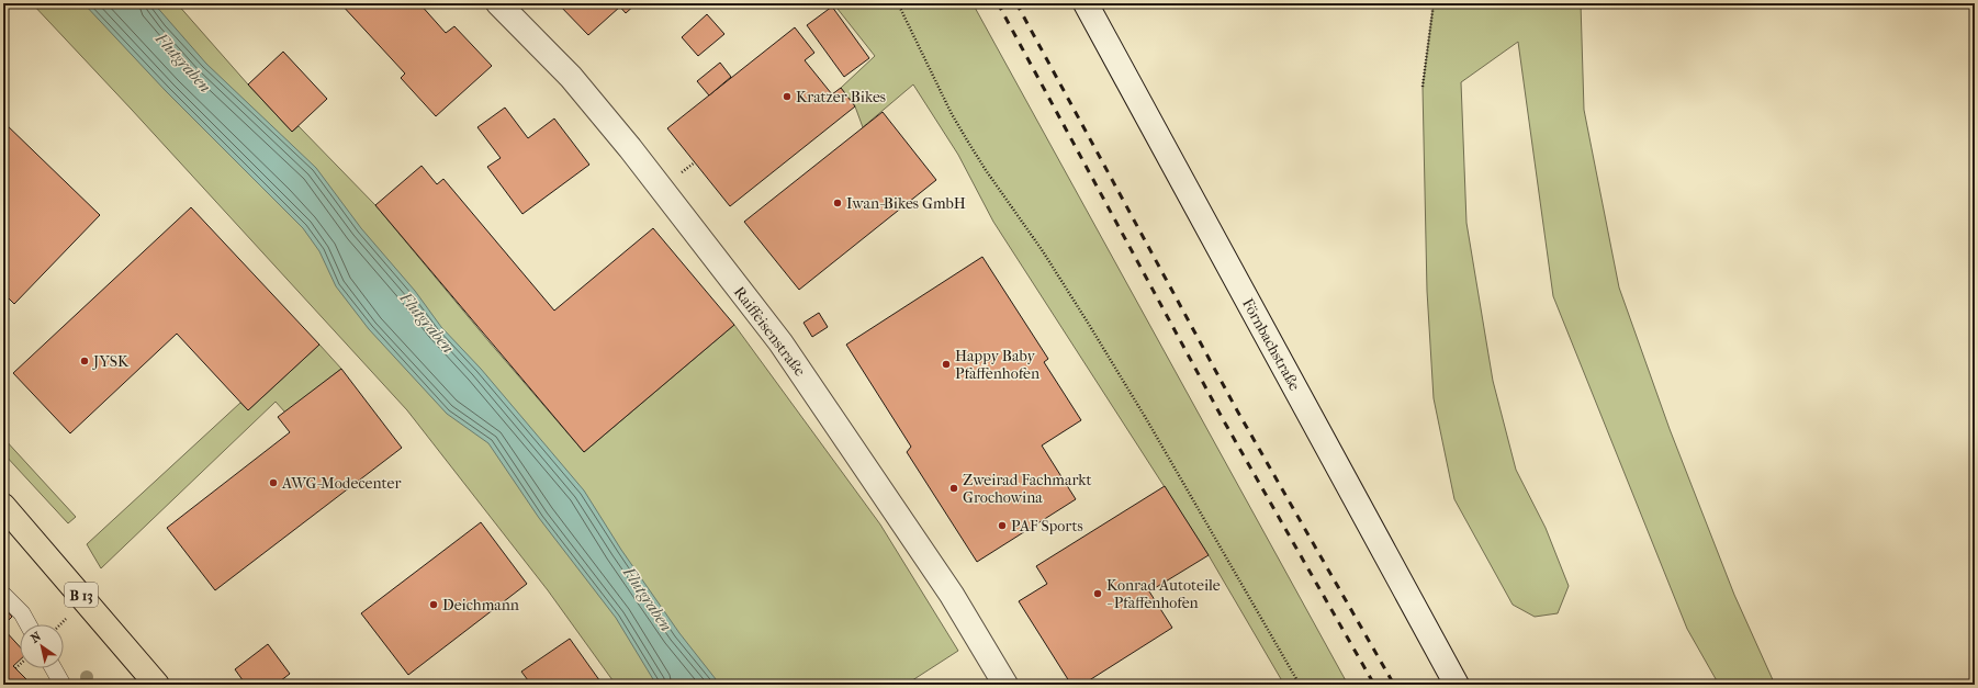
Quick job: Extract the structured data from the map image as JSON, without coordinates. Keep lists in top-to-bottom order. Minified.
{"streets":{"main road":["B 13"],"street":["Raiffeisenstraße","Förnbachstraße"]},"water":["Flutgraben"],"places":["Kratzer Bikes","Iwan-Bikes GmbH","JYSK","Happy Baby Pfaffenhofen","AWG-Modecenter","Zweirad Fachmarkt Grochowina","PAF Sports","Konrad Autoteile - Pfaffenhofen","Deichmann"],"north":"top left"}
